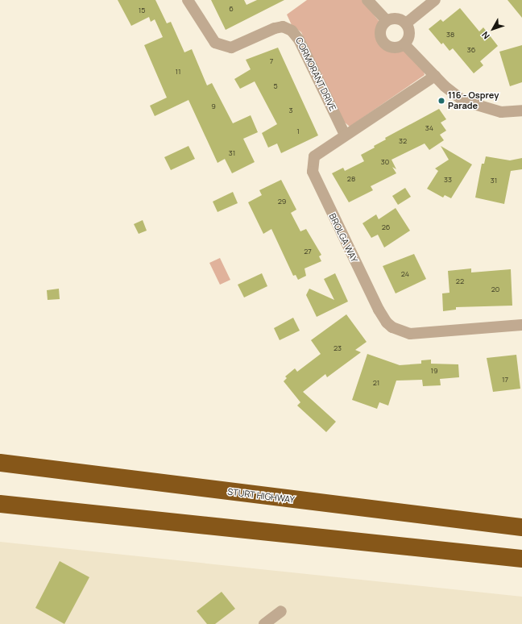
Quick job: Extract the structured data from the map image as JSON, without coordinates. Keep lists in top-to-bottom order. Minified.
{"streets":{"highway":["STURT HIGHWAY"],"street":["CORMORANT DRIVE","BROLGA WAY"]},"crossings":[["CORMORANT DRIVE","BROLGA WAY"]],"places":["116 - Osprey Parade"],"house_numbers":["6","15","38","36","7","11","5","9","3","34","1","32","31","30","28","33","31","29","26","27","24","22","20","23","19","17","21"],"north":"bottom left"}
